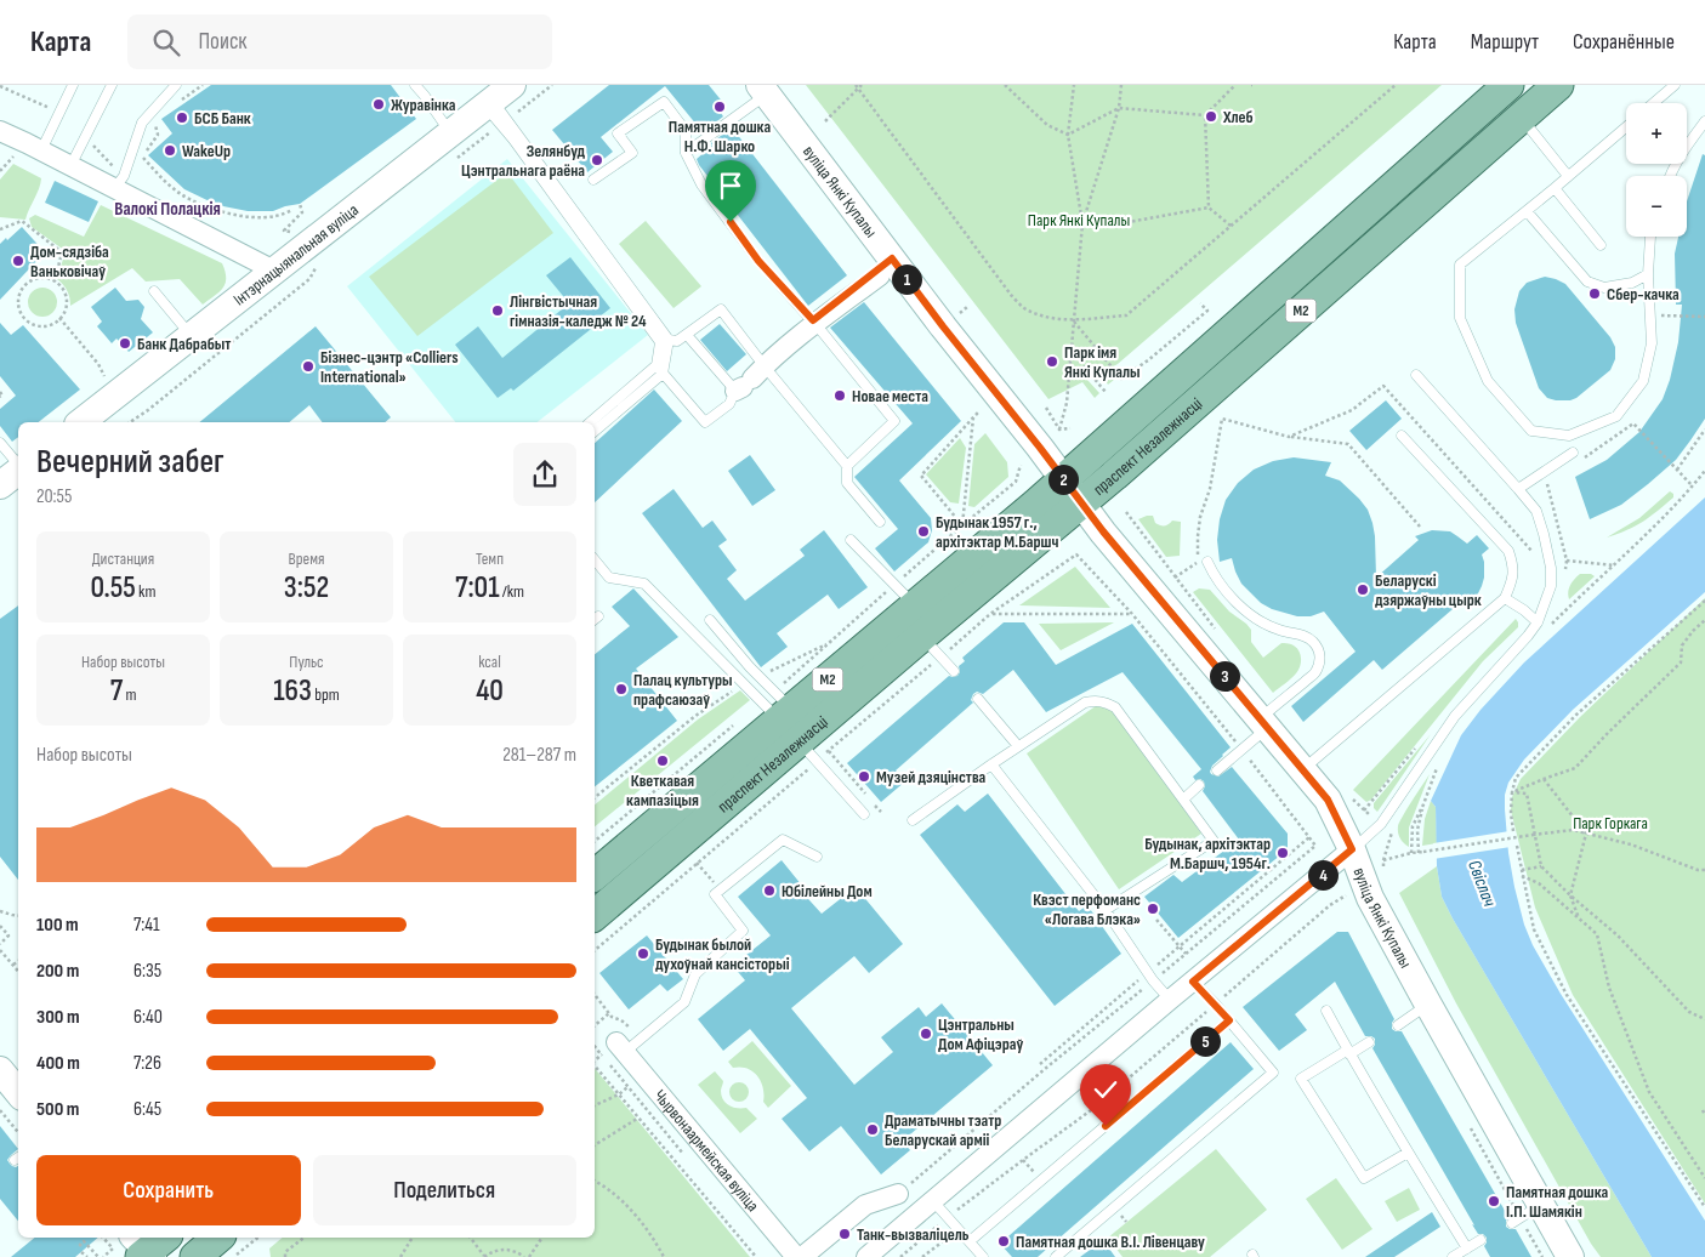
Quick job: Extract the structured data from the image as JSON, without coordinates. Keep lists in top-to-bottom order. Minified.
{"streets":{"main road":["вуліца Янкі Купалы","Інтэрнацыянальная вуліца","М2","праспект Незалежнасці"],"street":["Чырвонаармейская вуліца"]},"crossings":[["вуліца Янкі Купалы","праспект Незалежнасці"]],"districts":["Валокі Полацкія"],"water":["Свіслач"],"parks":["Парк Янкі Купалы","Парк Горкага"],"places":["Журавінка","Памятная дошка Н.Ф. Шарко","Хлеб","БСБ Банк","WakeUp","Зелянбуд Цэнтральнага раёна","Дом-сядзіба Ваньковічаў","Сбер-качка","Лінгвістычная гімназія-каледж № 24","Банк Дабрабыт","Парк імя Янкі Купалы","Бізнес-цэнтр «Colliers International»","Новае места","Будынак 1957 г., архітэктар М.Баршч","Беларускі дзяржаўны цырк","Палац культуры прафсаюзаў","Кветкавая кампазіцыя","Музей дзяцінства","Будынак, архітэктар М.Баршч, 1954г.","Юбілейны Дом","Квэст перфоманс «Логава Блэка»","Будынак былой духоўнай кансісторыі","Цэнтральны Дом Афіцэраў","Драматычны тэатр Беларускай арміі","Памятная дошка І.П. Шамякін","Танк-вызваліцель","Памятная дошка В.І. Лівенцаву"],"page":{"header":"Карта","search":"Поиск","nav":["Карта","Маршрут","Сохранённые"],"map_buttons":["+","−"],"pins":["1","2","3","4","5"],"heading":["Вечерний забег","20:55"],"stats":[["Дистанция","0.55 km"],["Время","3:52"],["Темп","7:01 /km"],["Набор высоты","7 m"],["Пульс","163 bpm"],["kcal","40"]],"chart":["Набор высоты","281–287 m"],"list":[{"name":"100 m","note":"7:41"},{"name":"200 m","note":"6:35"},{"name":"300 m","note":"6:40"},{"name":"400 m","note":"7:26"},{"name":"500 m","note":"6:45"}],"buttons":["Сохранить","Поделиться"]}}
